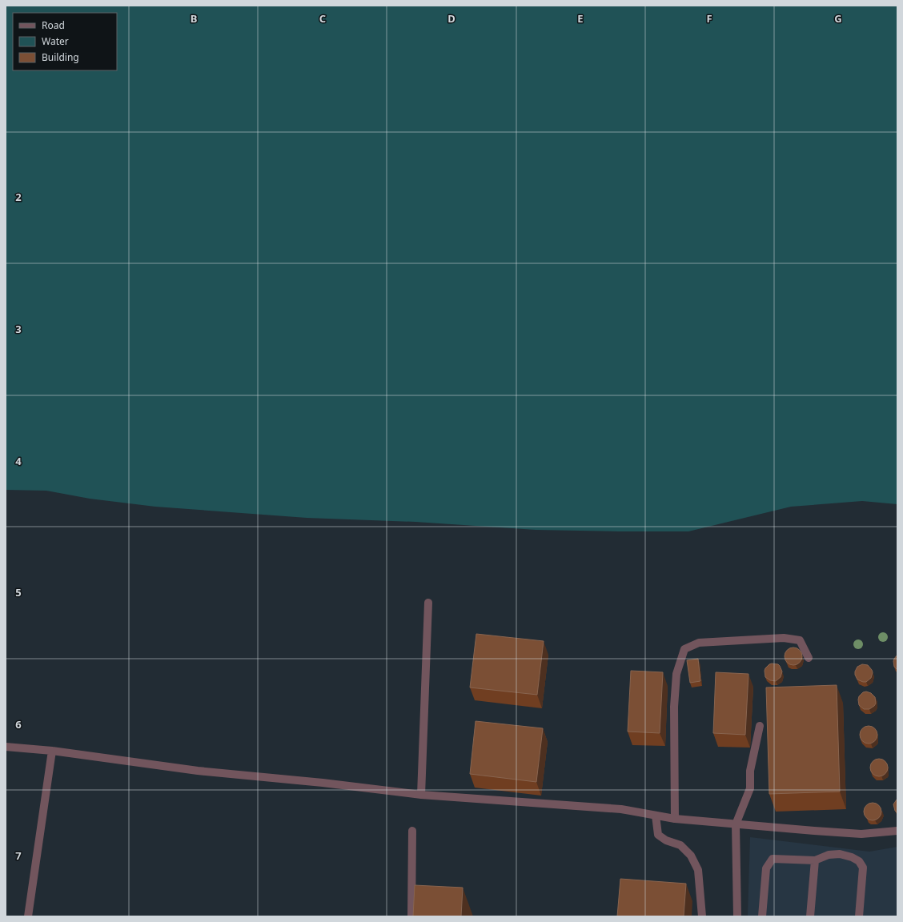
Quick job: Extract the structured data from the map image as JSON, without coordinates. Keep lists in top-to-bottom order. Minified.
{"legend":["Road","Water","Building"],"grid":{"columns":["B","C","D","E","F","G"],"rows":["2","3","4","5","6","7"]}}
